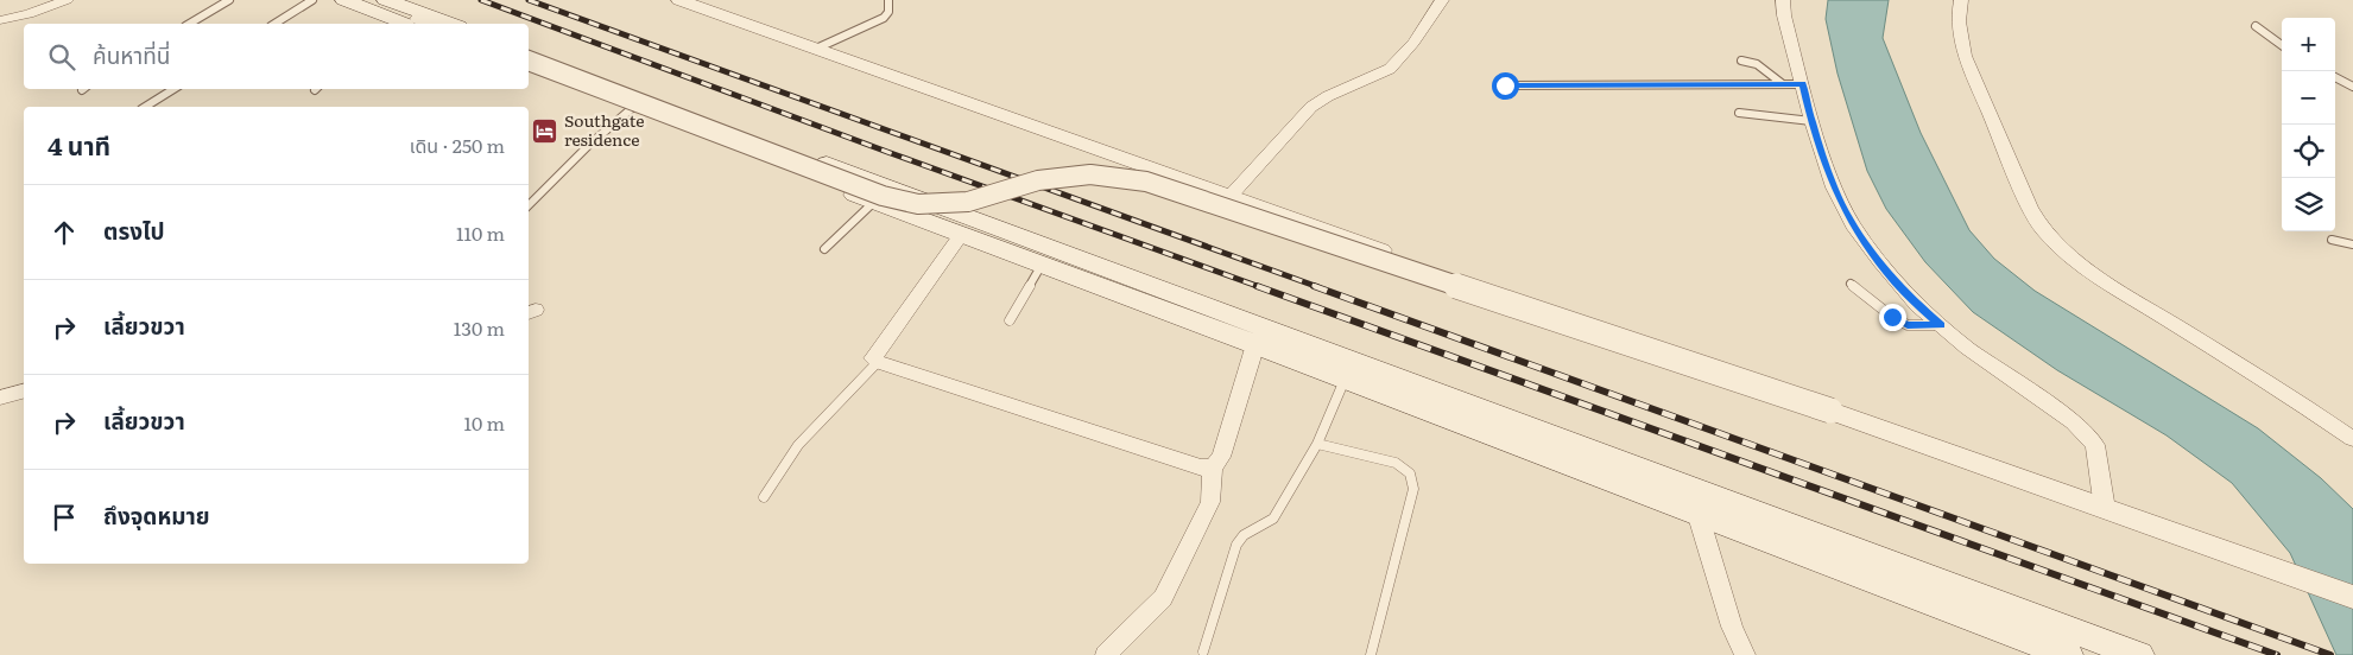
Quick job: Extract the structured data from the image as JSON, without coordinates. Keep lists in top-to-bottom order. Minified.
{"places":{"hotel":["Southgate residence"]},"page":{"map_buttons":["+","−"],"search":"ค้นหาที่นี่","heading":["4 นาที","เดิน · 250 m"],"list":[["ตรงไป","110 m"],["เลี้ยวขวา","130 m"],["เลี้ยวขวา","10 m"],"ถึงจุดหมาย"]}}
